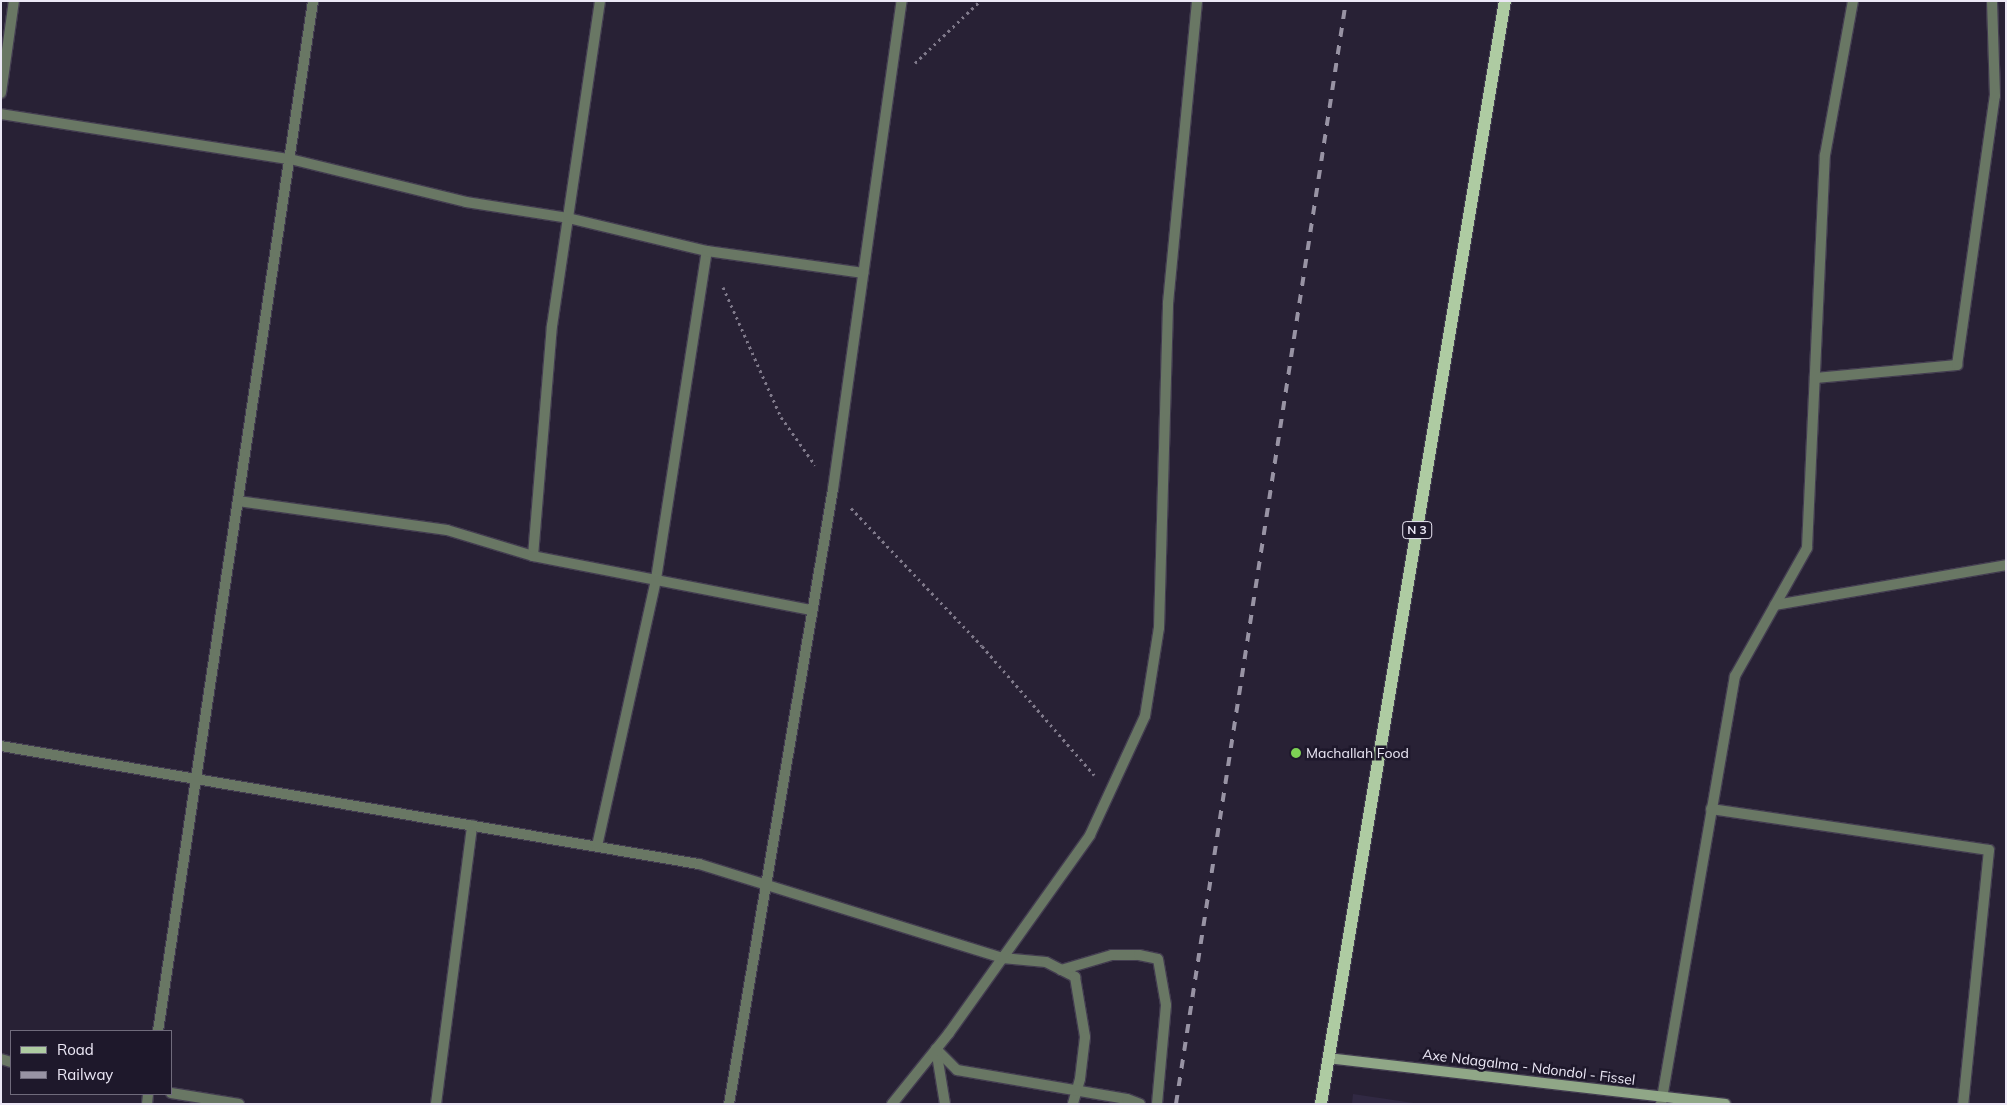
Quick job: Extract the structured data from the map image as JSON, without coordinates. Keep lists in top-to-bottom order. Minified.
{"streets":{"main road":["N 3","Axe Ndagalma - Ndondol - Fissel"]},"crossings":[["N 3","Axe Ndagalma - Ndondol - Fissel"]],"places":["Machallah Food"],"legend":["Road","Railway"]}
